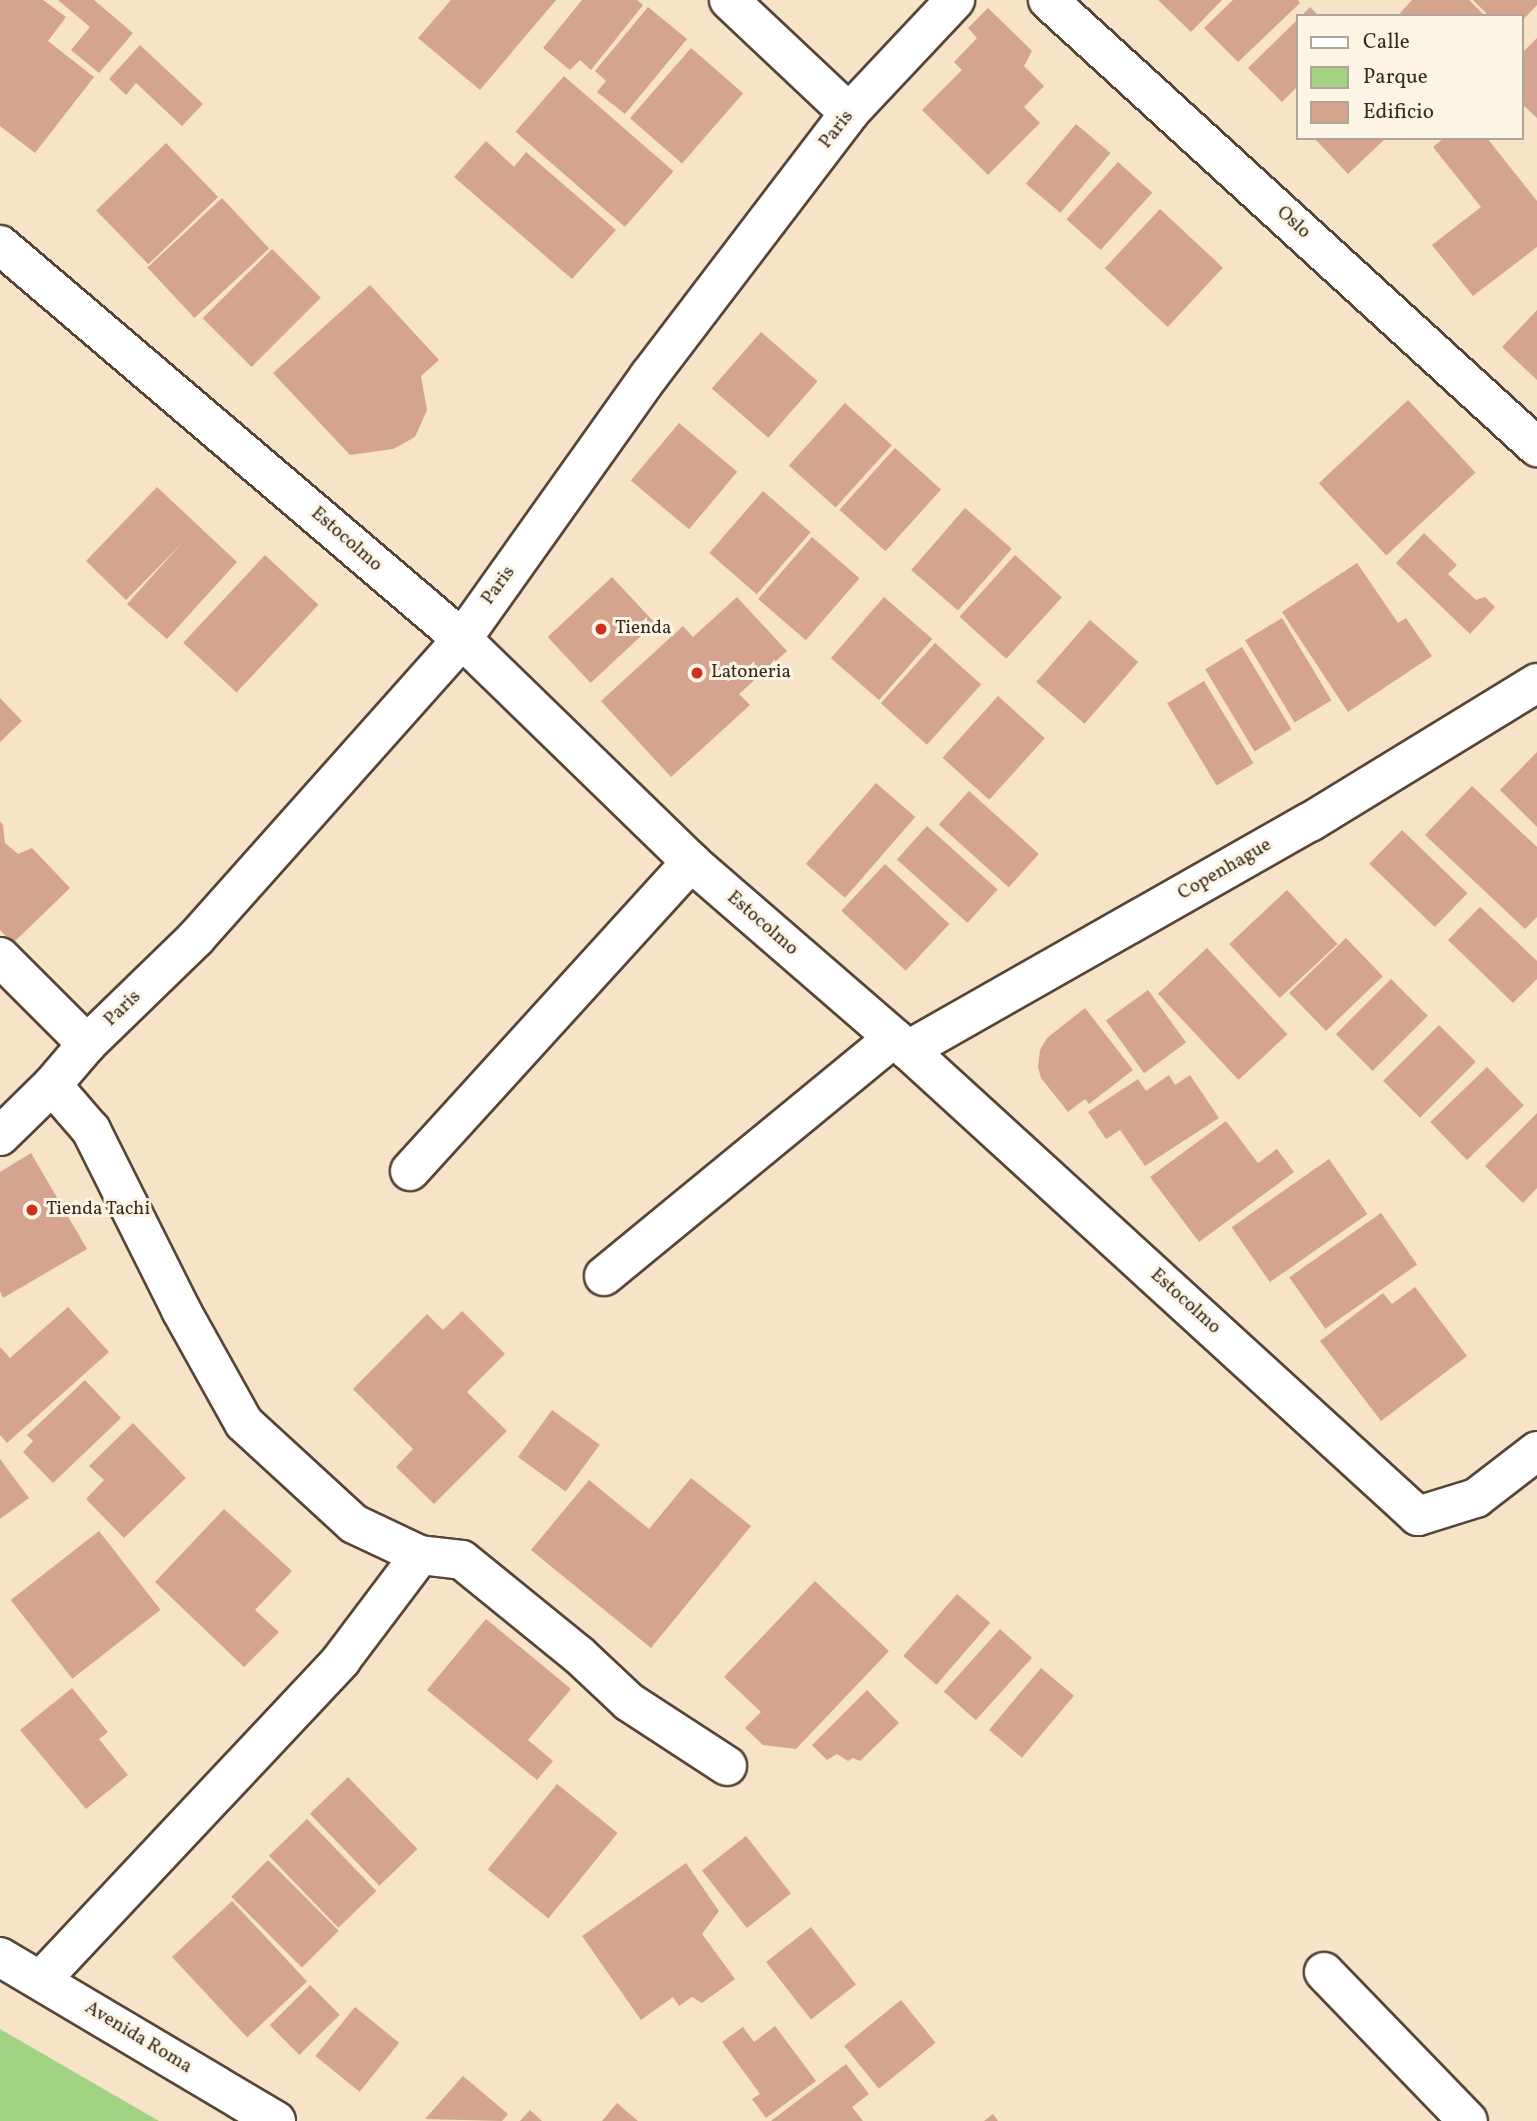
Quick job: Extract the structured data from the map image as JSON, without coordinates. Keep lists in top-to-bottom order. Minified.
{"streets":{"street":["Paris","Oslo","Estocolmo","Copenhague","Avenida Roma"]},"crossings":[["Paris","Estocolmo"],["Estocolmo","Copenhague"]],"places":["Tienda","Latoneria","Tienda Tachi"],"legend":["Calle","Parque","Edificio"]}
